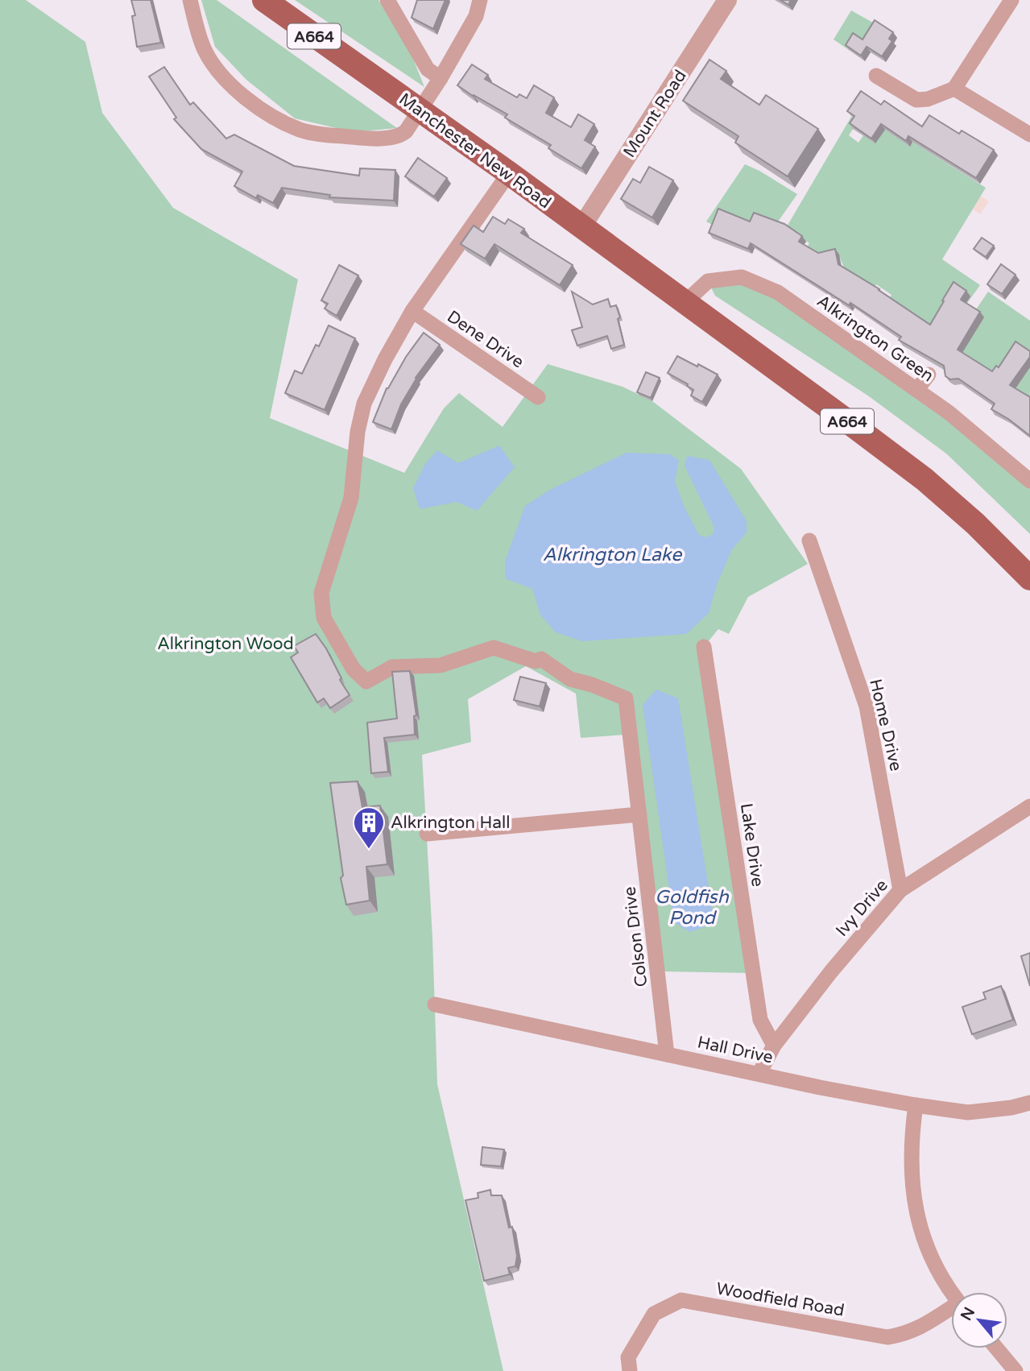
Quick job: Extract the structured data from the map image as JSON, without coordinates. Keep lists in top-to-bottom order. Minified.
{"streets":{"main road":["A664","Manchester New Road"],"street":["Mount Road","Alkrington Green","Dene Drive","Home Drive","Lake Drive","Ivy Drive","Colson Drive","Hall Drive","Woodfield Road"]},"crossings":[["A664","Manchester New Road"],["A664","Alkrington Green"],["Mount Road","Manchester New Road"],["Manchester New Road","Alkrington Green"],["Dene Drive","Colson Drive"],["Home Drive","Ivy Drive"],["Lake Drive","Ivy Drive"],["Ivy Drive","Hall Drive"],["Colson Drive","Hall Drive"]],"water":["Alkrington Lake","Goldfish Pond"],"parks":["Alkrington Wood"],"places":{"building":["Alkrington Hall"]},"north":"top left"}
